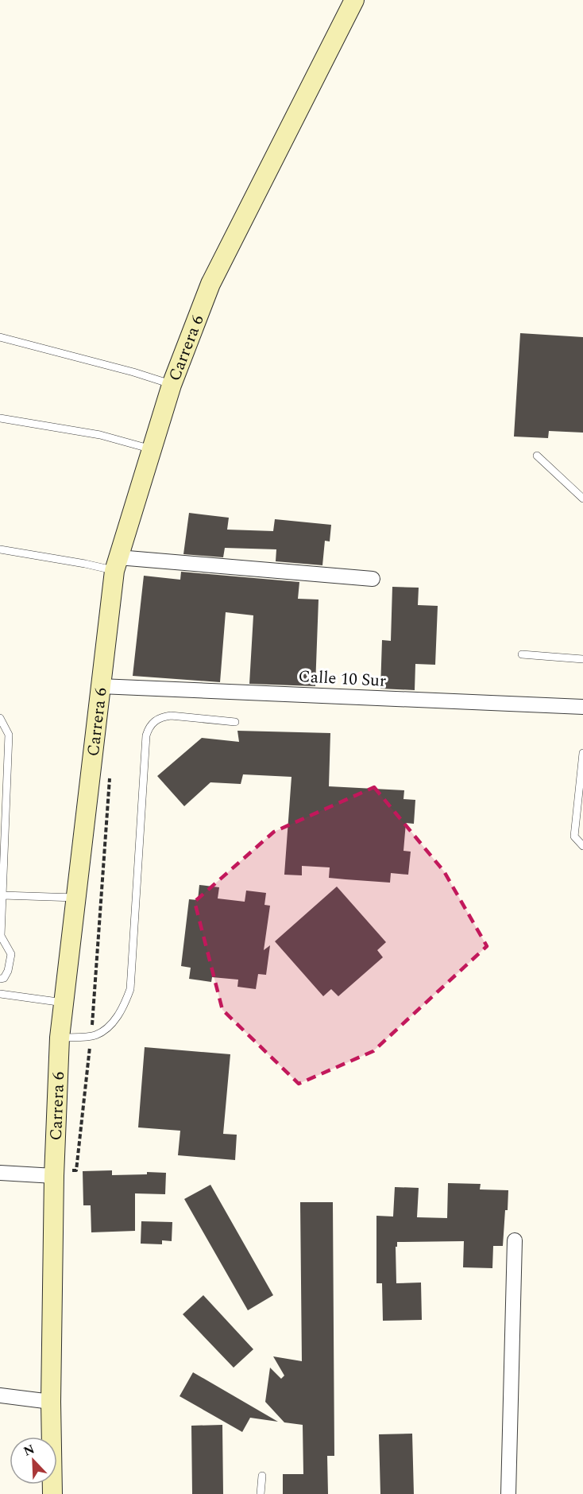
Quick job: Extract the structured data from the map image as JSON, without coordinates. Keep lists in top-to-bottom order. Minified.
{"streets":{"main road":["Carrera 6"],"street":["Calle 10 Sur"]},"crossings":[["Carrera 6","Calle 10 Sur"]],"north":"top left"}
